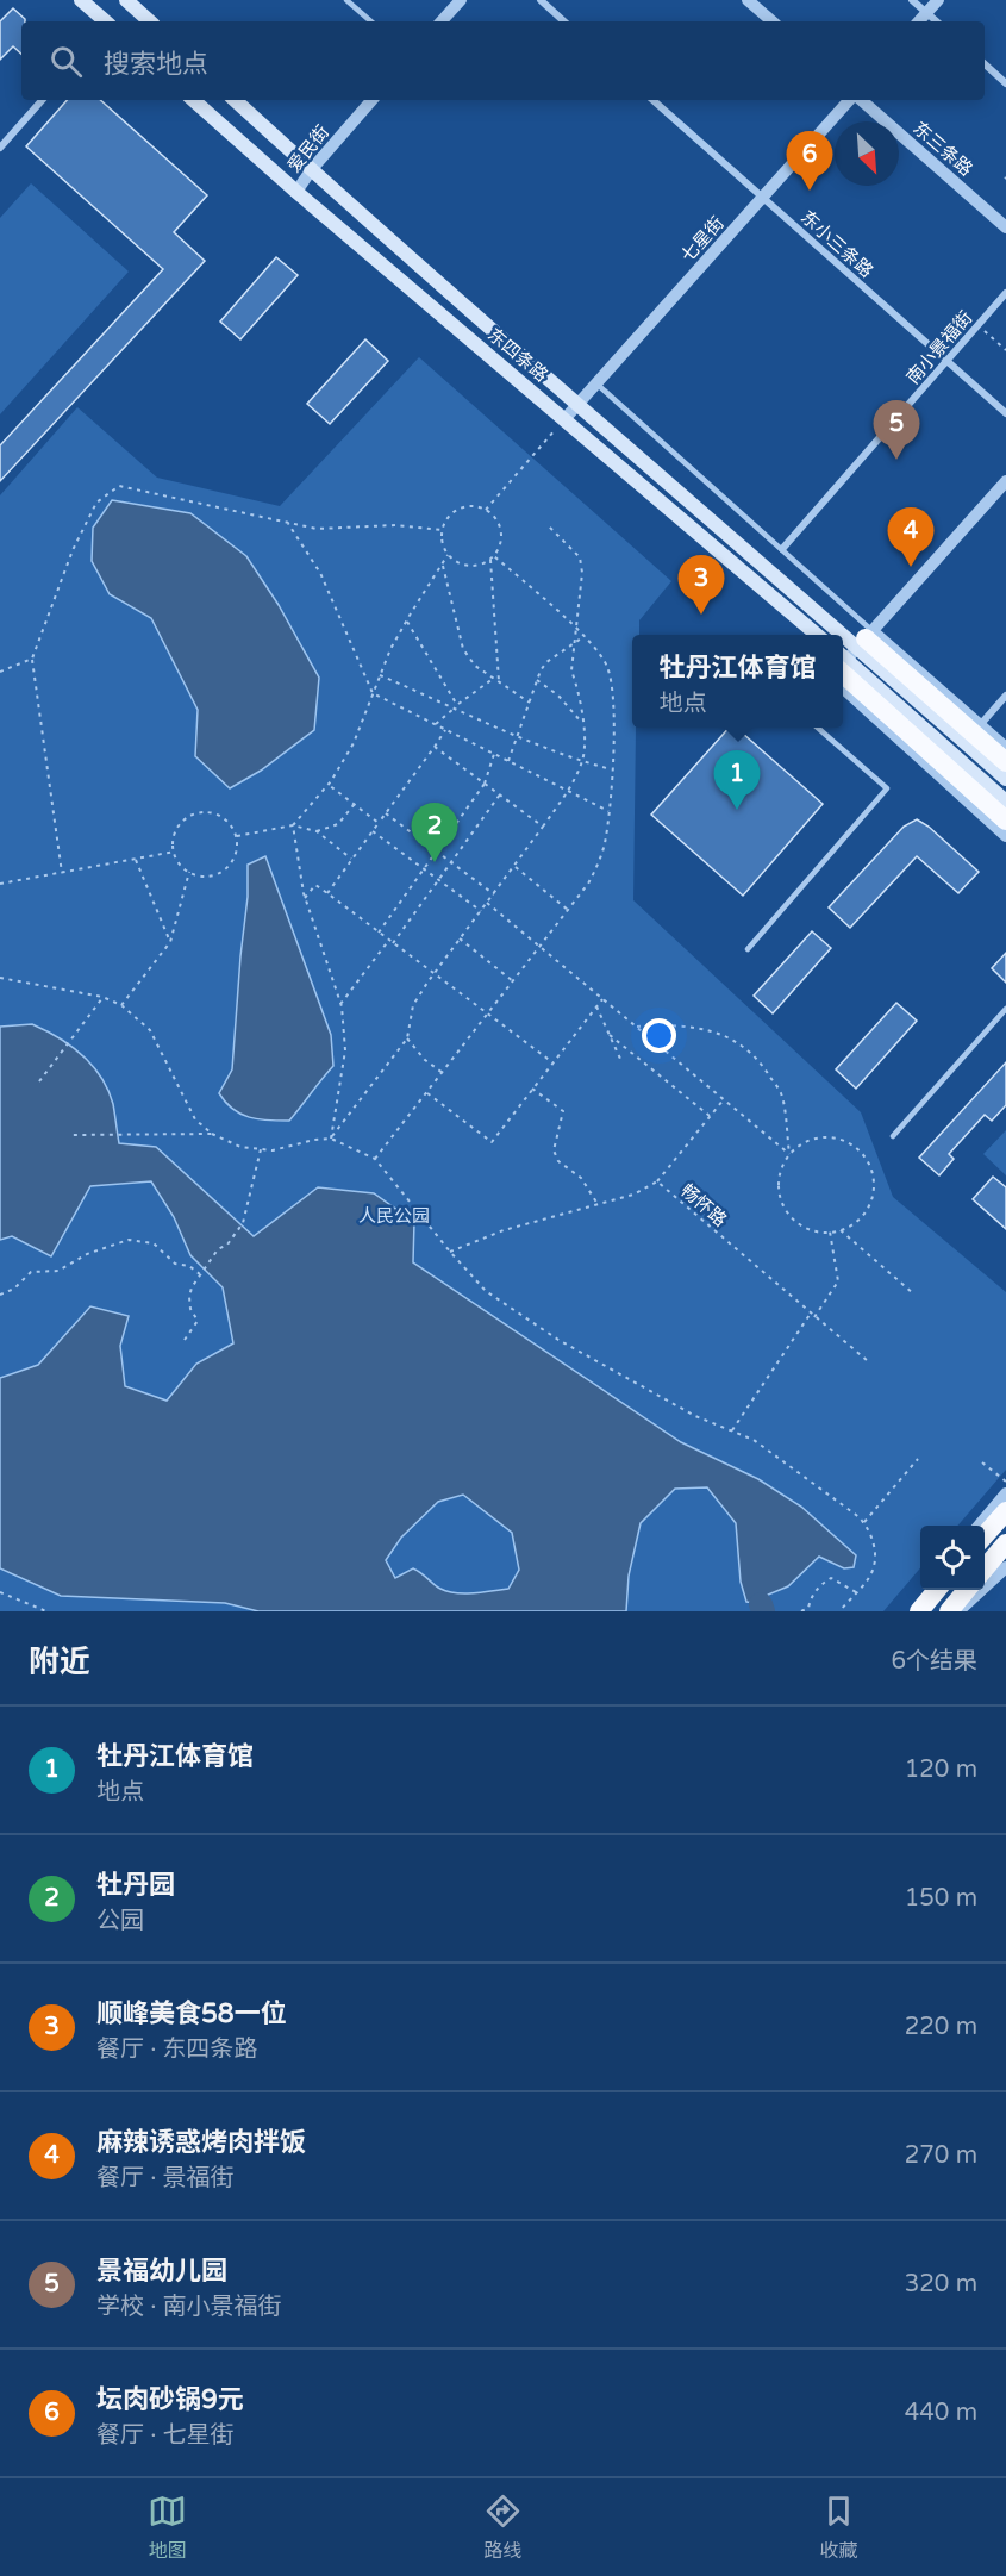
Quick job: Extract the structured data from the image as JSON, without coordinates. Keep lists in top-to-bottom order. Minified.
{"streets":{"main road":["东四条路"],"street":["爱民街","东三条路","七星街","东小三条路","南小景福街"],"path":["畅怀路"]},"crossings":[["爱民街","东四条路"],["七星街","东小三条路"],["七星街","东四条路"],["东小三条路","南小景福街"]],"parks":["人民公园"],"north":"bottom right","page":{"search":"搜索地点","pins":["6","5","4","3","1","2"],"popup":["牡丹江体育馆","地点"],"heading":["附近","6个结果"],"list":[{"mark":"1","name":"牡丹江体育馆","note":"地点","value":"120 m"},{"mark":"2","name":"牡丹园","note":"公园","value":"150 m"},{"mark":"3","name":"顺峰美食58一位","note":"餐厅 · 东四条路","value":"220 m"},{"mark":"4","name":"麻辣诱惑烤肉拌饭","note":"餐厅 · 景福街","value":"270 m"},{"mark":"5","name":"景福幼儿园","note":"学校 · 南小景福街","value":"320 m"},{"mark":"6","name":"坛肉砂锅9元","note":"餐厅 · 七星街","value":"440 m"}],"nav":["地图","路线","收藏"]}}
